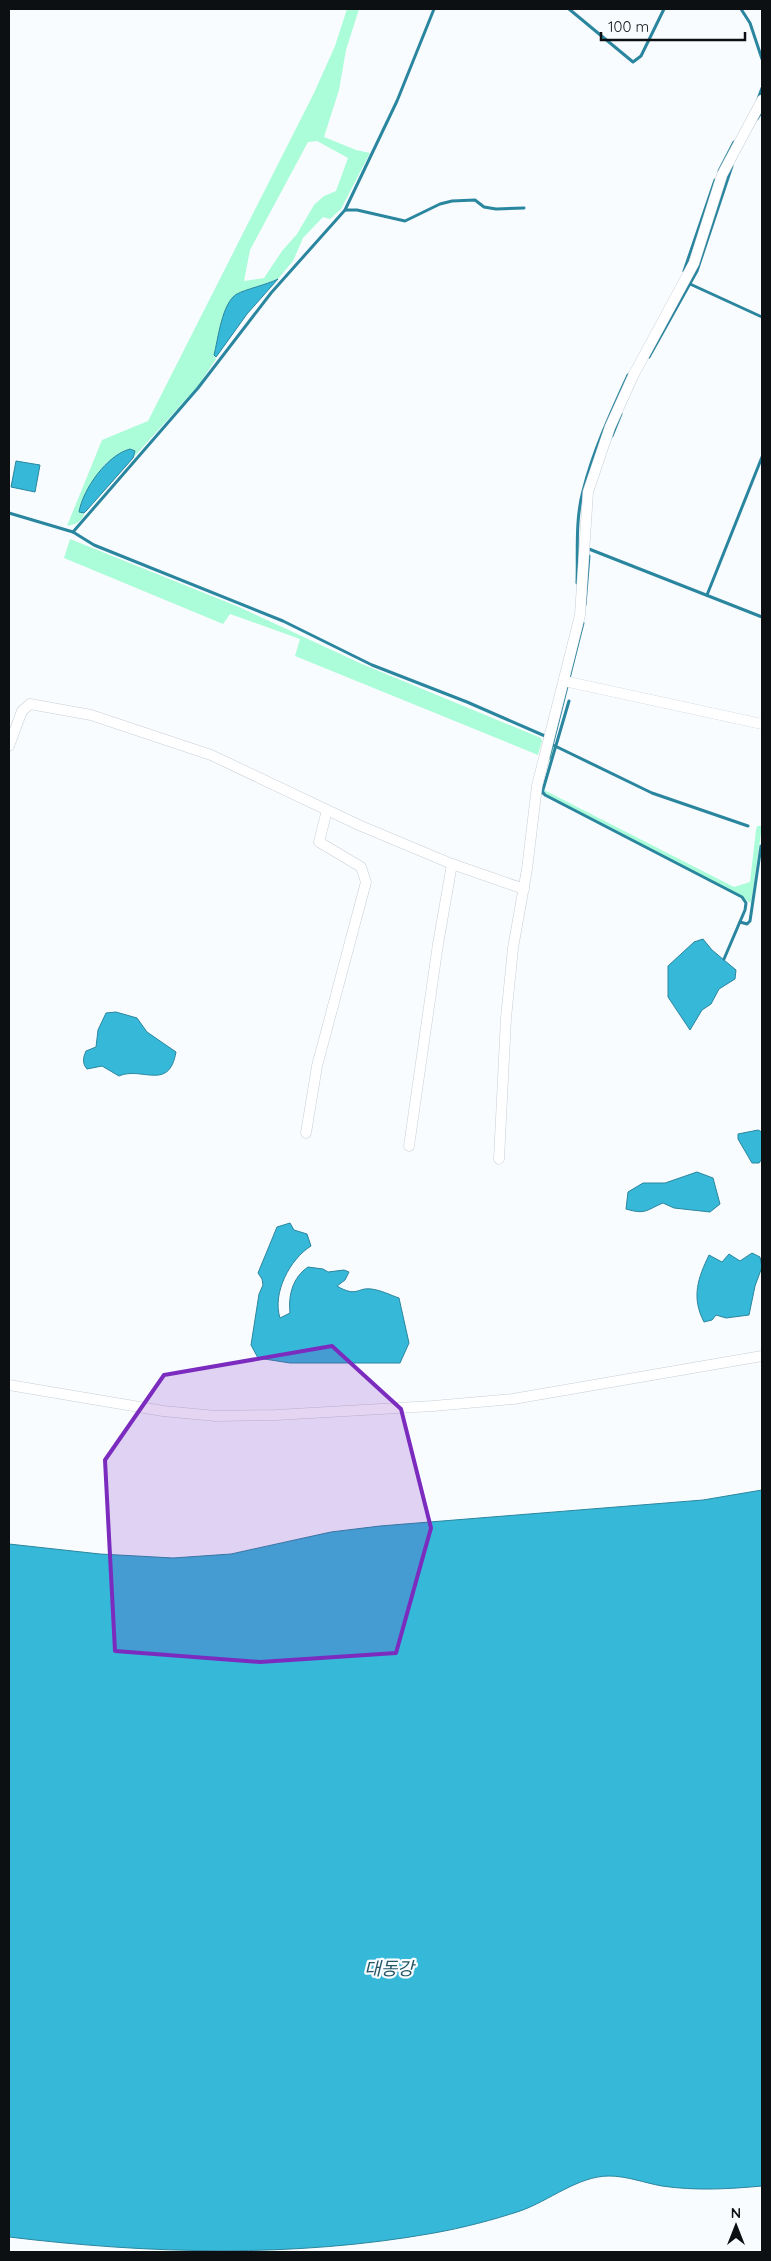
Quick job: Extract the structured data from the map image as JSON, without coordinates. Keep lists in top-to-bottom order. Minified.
{"water":["대동강"],"scale_bar":"100 m","north":"top"}
